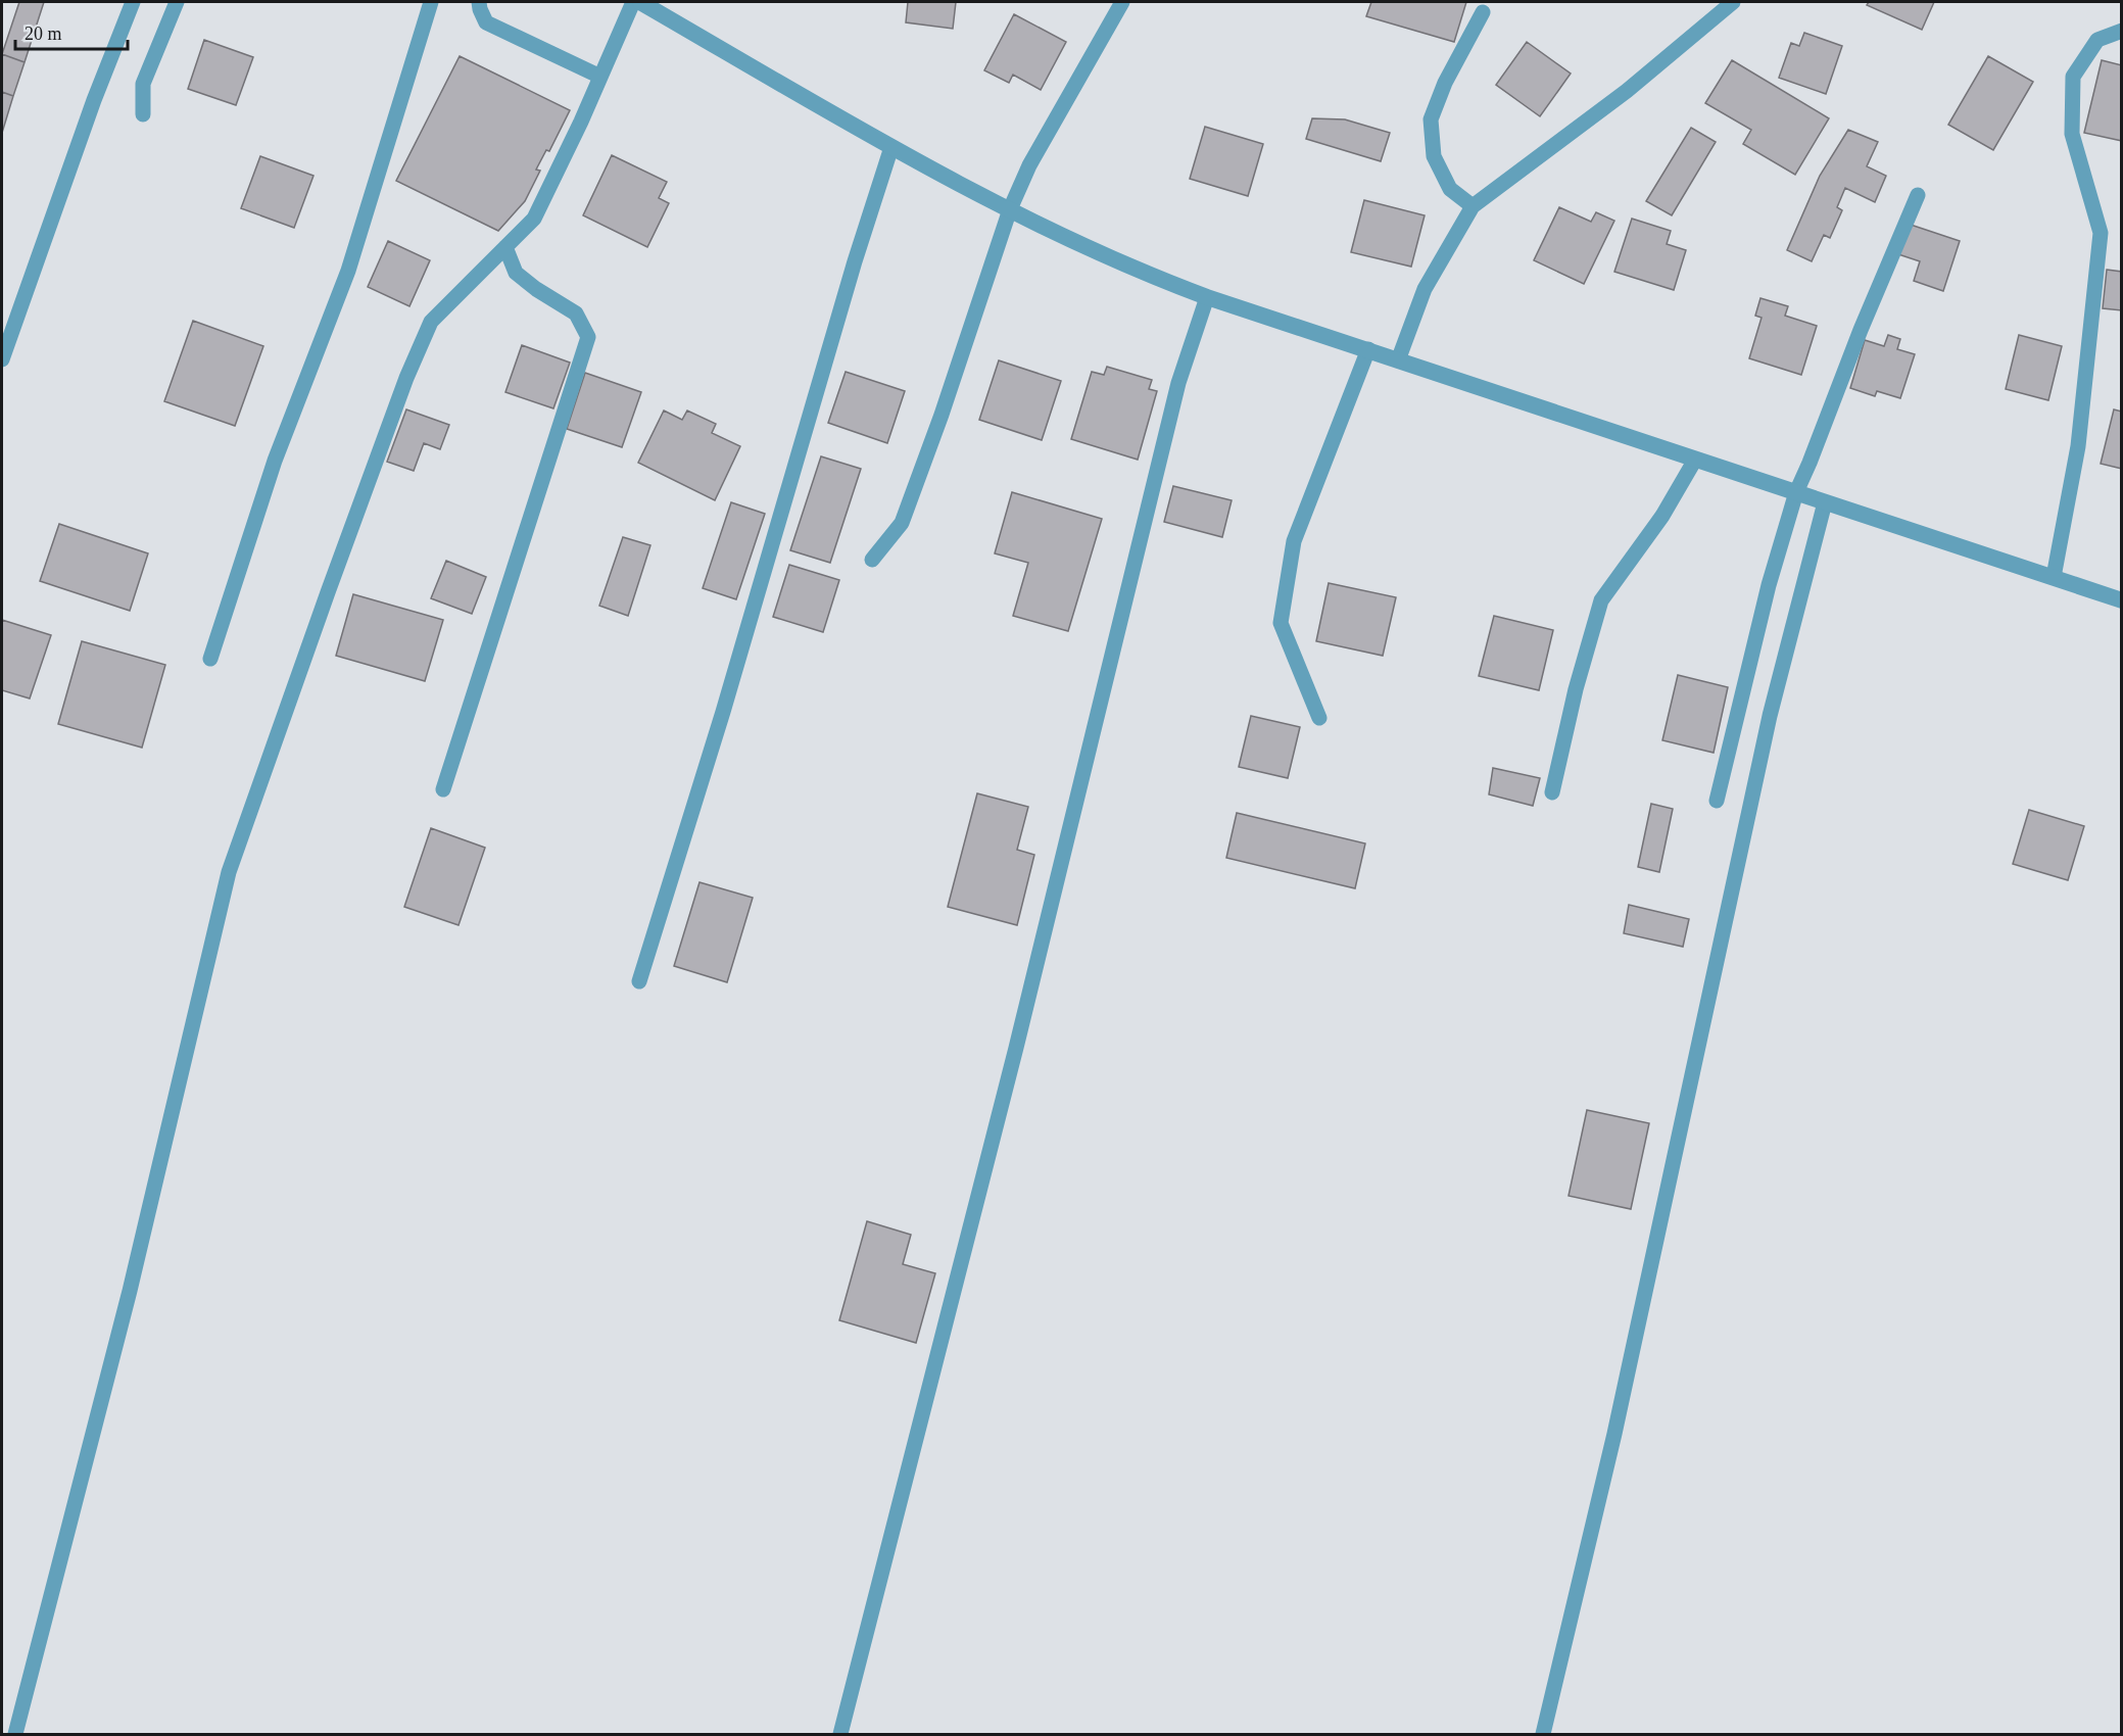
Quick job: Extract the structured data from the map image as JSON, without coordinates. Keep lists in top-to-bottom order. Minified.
{"scale_bar":"20 m"}
